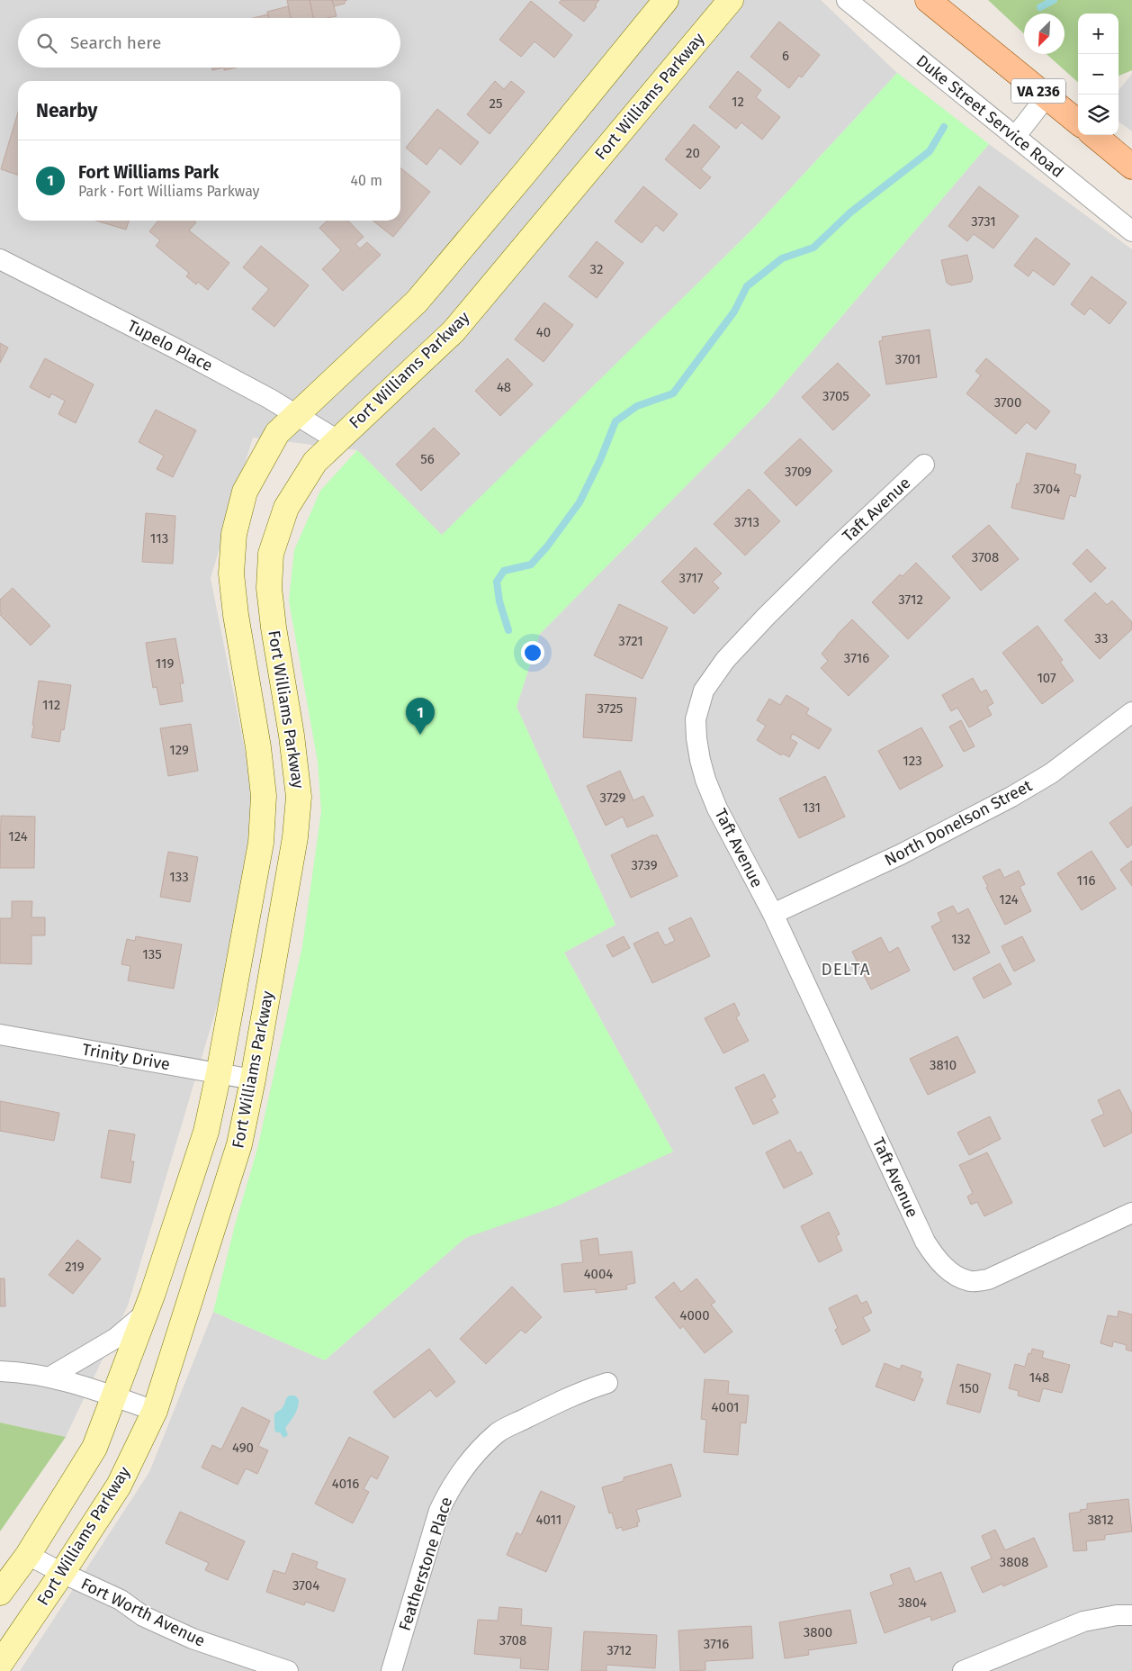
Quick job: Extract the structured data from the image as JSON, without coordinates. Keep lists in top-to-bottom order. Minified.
{"streets":{"main road":["VA 236"],"street":["Fort Williams Parkway","Duke Street Service Road","Tupelo Place","Taft Avenue","North Donelson Street","Trinity Drive","Featherstone Place","Fort Worth Avenue"]},"crossings":[["Fort Williams Parkway","Tupelo Place"],["Fort Williams Parkway","Trinity Drive"],["Fort Williams Parkway","Fort Worth Avenue"],["Taft Avenue","North Donelson Street"]],"districts":["DELTA"],"house_numbers":["6","12","25","20","3731","32","40","3701","48","3705","3700","56","3709","3704","3713","113","3708","3717","3712","33","3721","3716","119","107","112","3725","129","123","3729","131","124","3739","133","116","124","132","135","3810","219","4004","4000","148","150","4001","490","4016","4011","3812","3808","3704","3804","3800","3708","3716","3712"],"north":"bottom left","page":{"map_buttons":["+","−"],"search":"Search here","heading":"Nearby","list":[{"mark":"1","name":"Fort Williams Park","note":"Park · Fort Williams Parkway","value":"40 m"}],"pins":"1"}}
